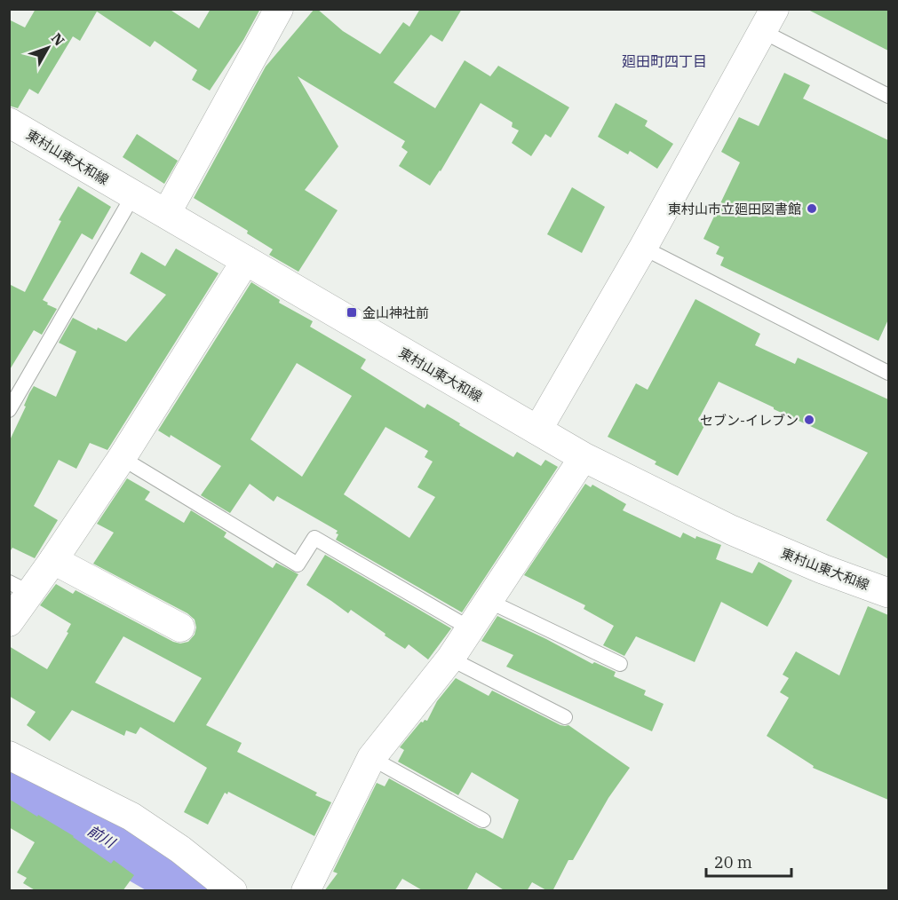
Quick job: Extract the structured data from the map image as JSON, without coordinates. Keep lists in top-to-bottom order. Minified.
{"streets":{"main road":["東村山東大和線"]},"districts":["廻田町四丁目"],"water":["前川"],"places":{"other":["東村山市立廻田図書館","セブン-イレブン"],"transit":["金山神社前"]},"scale_bar":"20 m","north":"top right"}
